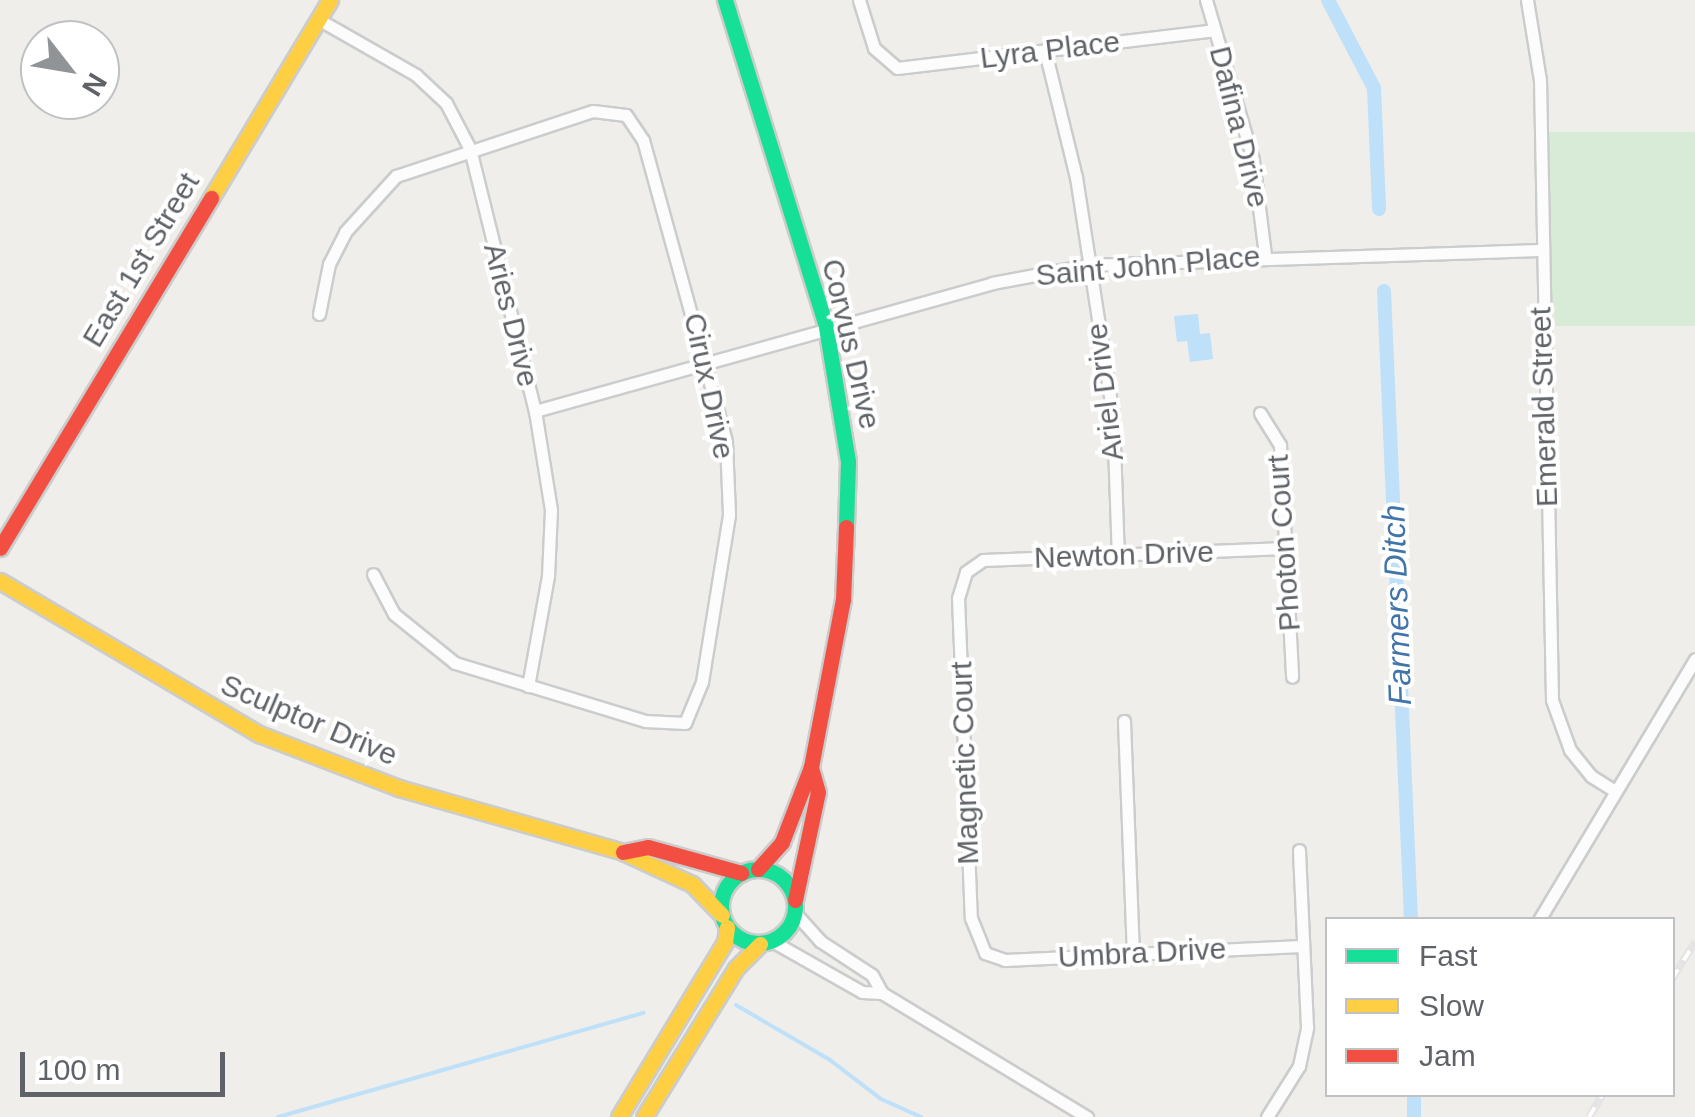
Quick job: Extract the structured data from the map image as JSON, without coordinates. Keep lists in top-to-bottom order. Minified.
{"streets":{"street":["Lyra Place","Dafina Drive","East 1st Street","Saint John Place","Aries Drive","Corvus Drive","Cirux Drive","Ariel Drive","Emerald Street","Photon Court","Newton Drive","Sculptor Drive","Magnetic Court","Umbra Drive"]},"crossings":[["Lyra Place","Dafina Drive"],["Lyra Place","Ariel Drive"],["Dafina Drive","Saint John Place"],["East 1st Street","Aries Drive"],["Saint John Place","Aries Drive"],["Saint John Place","Corvus Drive"],["Saint John Place","Cirux Drive"],["Saint John Place","Ariel Drive"],["Saint John Place","Emerald Street"],["Aries Drive","Cirux Drive"],["Corvus Drive","Sculptor Drive"],["Ariel Drive","Newton Drive"],["Photon Court","Newton Drive"],["Newton Drive","Magnetic Court"],["Magnetic Court","Umbra Drive"]],"water":["Farmers Ditch"],"legend":["Fast","Slow","Jam"],"scale_bar":"100 m","north":"bottom right"}
